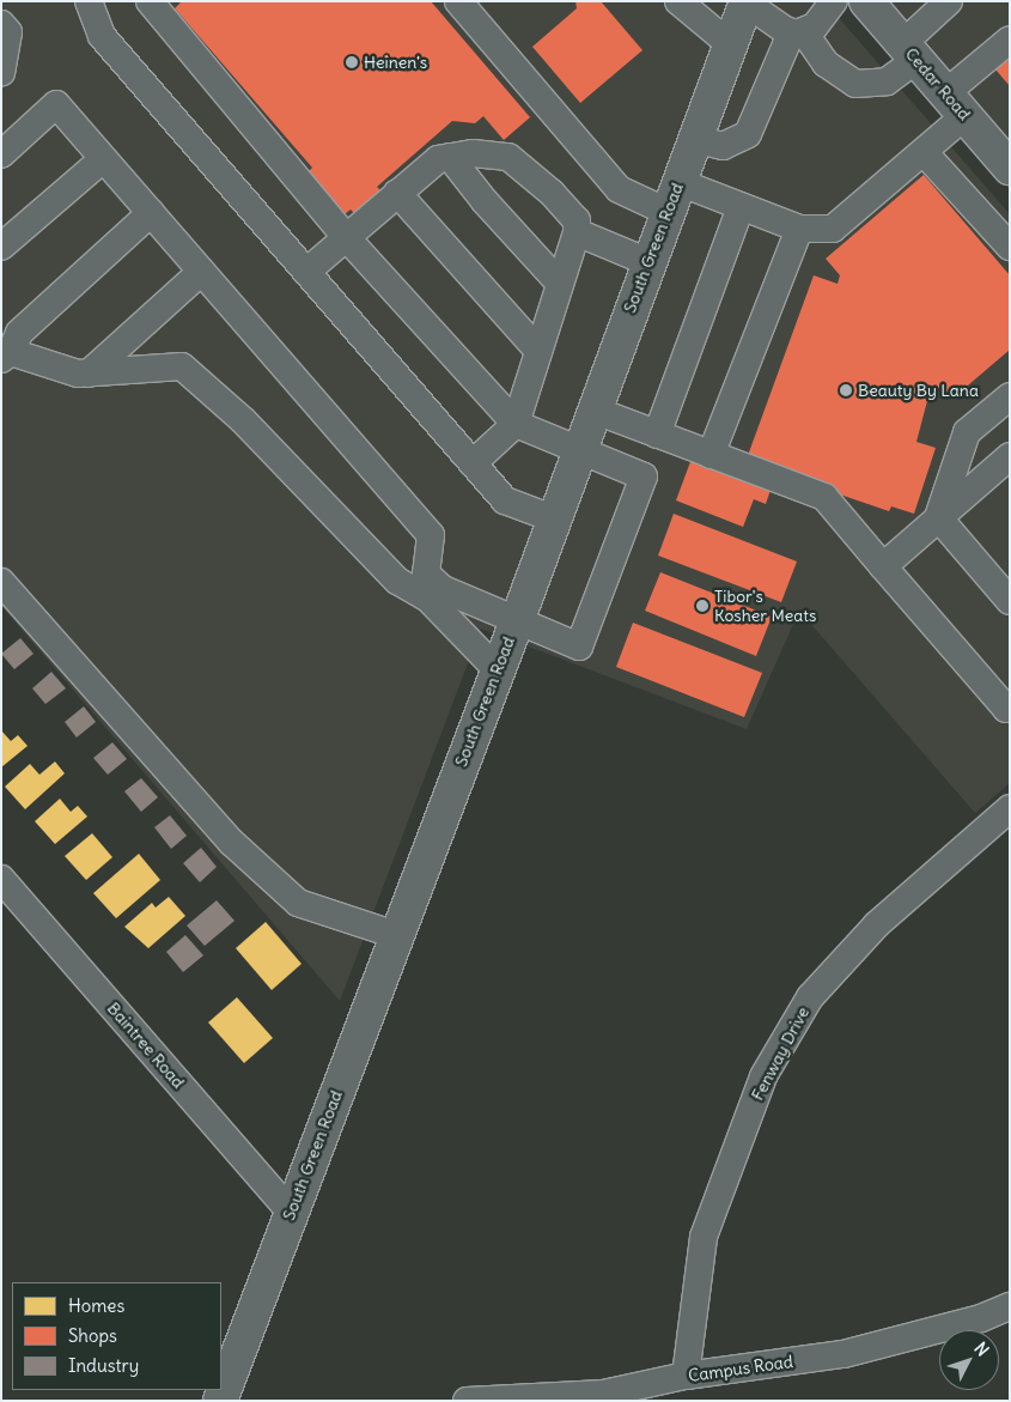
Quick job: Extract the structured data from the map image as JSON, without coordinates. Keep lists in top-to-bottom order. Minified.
{"streets":{"main road":["Cedar Road","South Green Road"],"street":["Baintree Road","Fenway Drive","Campus Road"]},"crossings":[["South Green Road","Baintree Road"],["Fenway Drive","Campus Road"]],"places":["Heinen's","Beauty By Lana","Tibor's Kosher Meats"],"legend":["Homes","Shops","Industry"],"north":"top right"}
